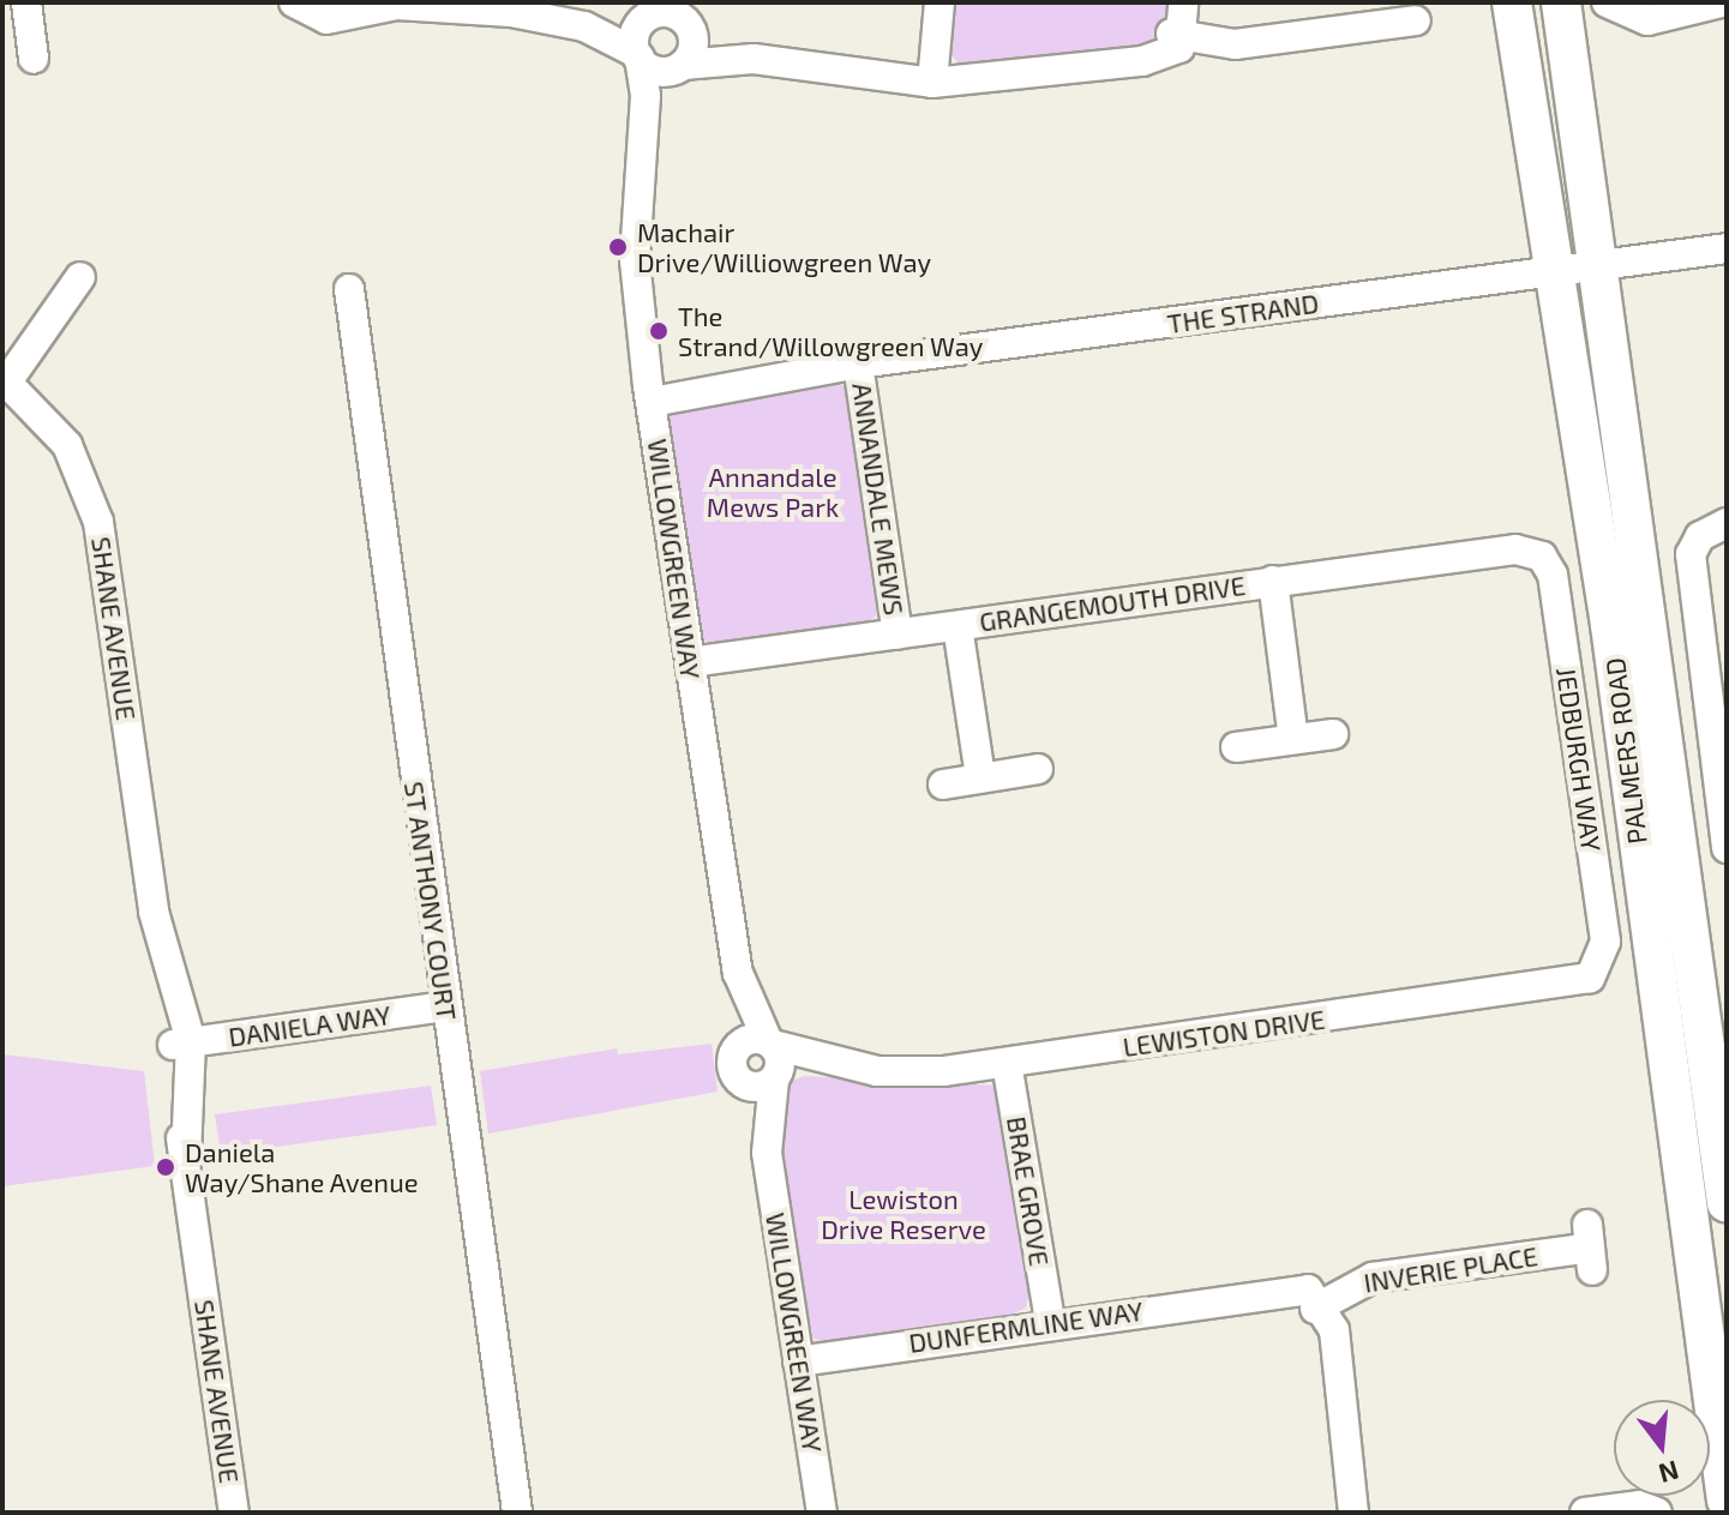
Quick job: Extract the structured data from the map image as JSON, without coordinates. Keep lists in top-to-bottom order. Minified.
{"streets":{"main road":["PALMERS ROAD"],"street":["THE STRAND","ANNANDALE MEWS","WILLOWGREEN WAY","GRANGEMOUTH DRIVE","SHANE AVENUE","JEDBURGH WAY","ST ANTHONY COURT","DANIELA WAY","LEWISTON DRIVE","BRAE GROVE","INVERIE PLACE","DUNFERMLINE WAY"]},"crossings":[["THE STRAND","ANNANDALE MEWS"],["THE STRAND","WILLOWGREEN WAY"],["THE STRAND","PALMERS ROAD"],["ANNANDALE MEWS","GRANGEMOUTH DRIVE"],["WILLOWGREEN WAY","GRANGEMOUTH DRIVE"],["WILLOWGREEN WAY","LEWISTON DRIVE"],["WILLOWGREEN WAY","DUNFERMLINE WAY"],["GRANGEMOUTH DRIVE","JEDBURGH WAY"],["SHANE AVENUE","DANIELA WAY"],["JEDBURGH WAY","LEWISTON DRIVE"],["ST ANTHONY COURT","DANIELA WAY"],["LEWISTON DRIVE","BRAE GROVE"],["BRAE GROVE","DUNFERMLINE WAY"],["INVERIE PLACE","DUNFERMLINE WAY"]],"parks":["Annandale Mews Park","Lewiston Drive Reserve"],"places":["Machair Drive/Williowgreen Way","The Strand/Willowgreen Way","Daniela Way/Shane Avenue"],"north":"bottom"}
